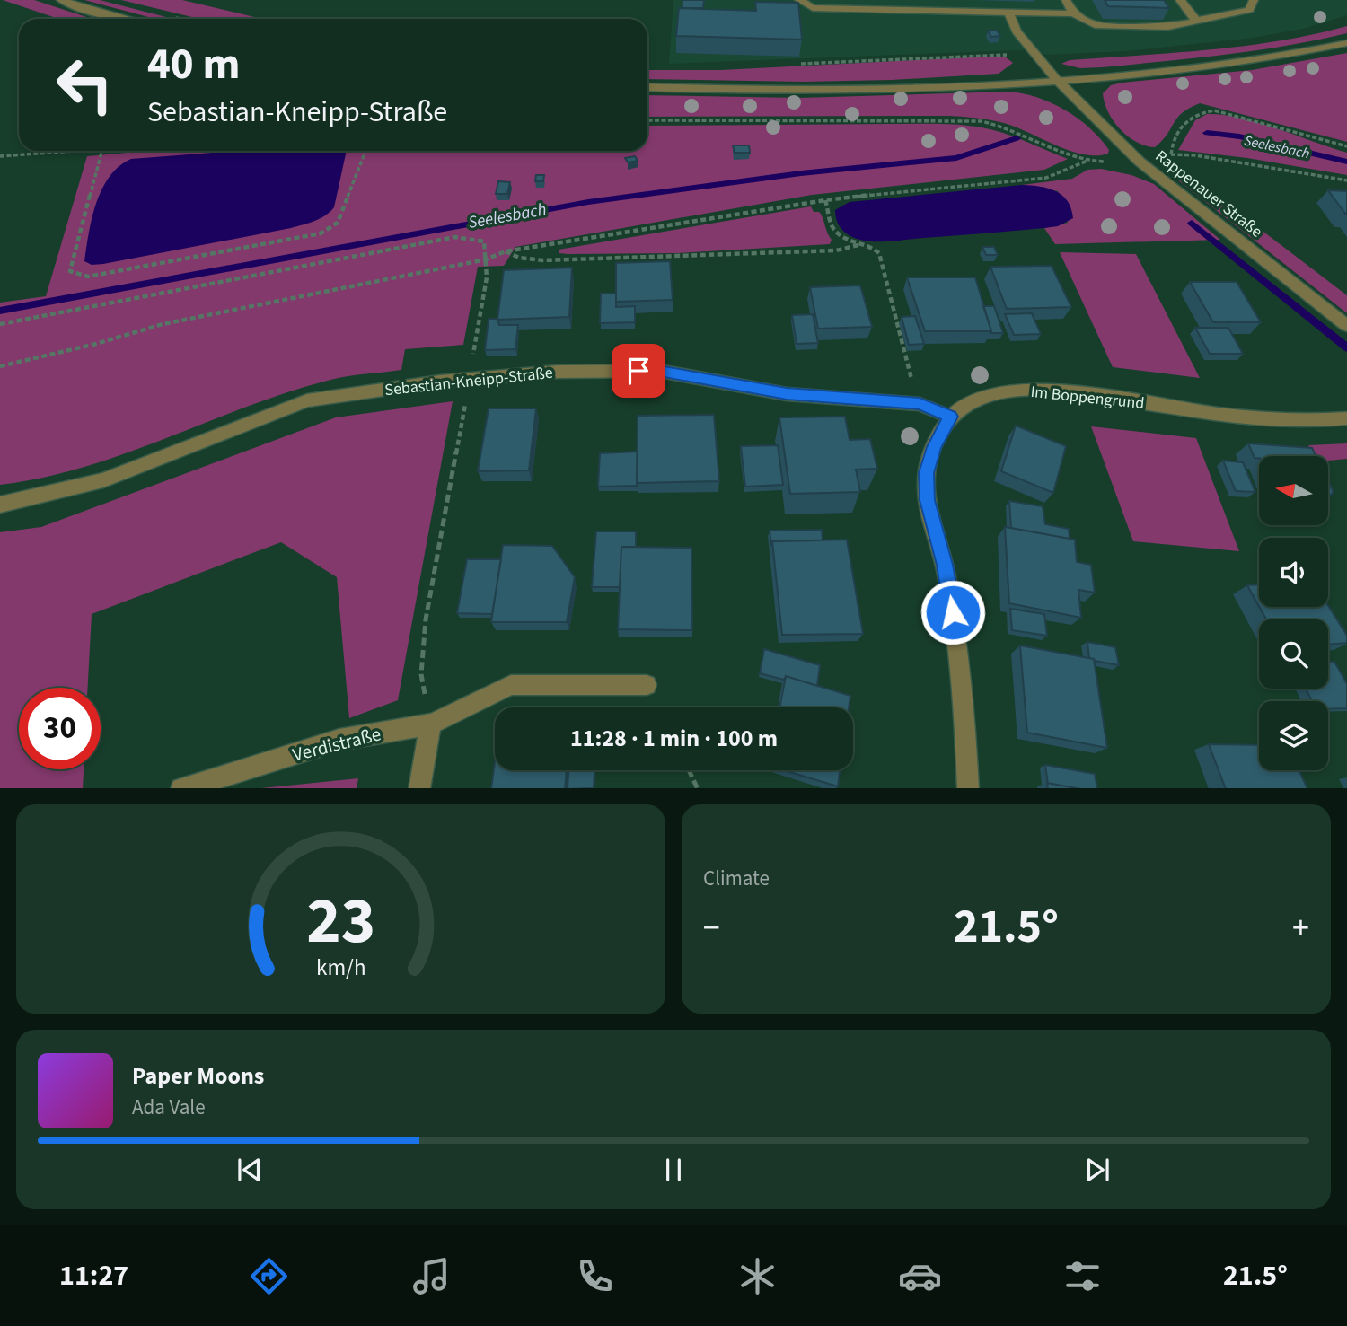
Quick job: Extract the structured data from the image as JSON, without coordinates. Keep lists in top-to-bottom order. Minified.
{"streets":{"street":["Rappenauer Straße","Sebastian-Kneipp-Straße","Im Boppengrund","Verdistraße"]},"crossings":[["Sebastian-Kneipp-Straße","Im Boppengrund"]],"water":["Seelesbach"],"north":"left","page":{"turn":["40 m","Sebastian-Kneipp-Straße"],"limit":"30","trip":"11:28 · 1 min · 100 m","tile":"Climate","heat":["−","21.5°","+"],"song":["Paper Moons","Ada Vale"],"tabs":["11:27","21.5°"],"gauge":["23","km/h"]}}
